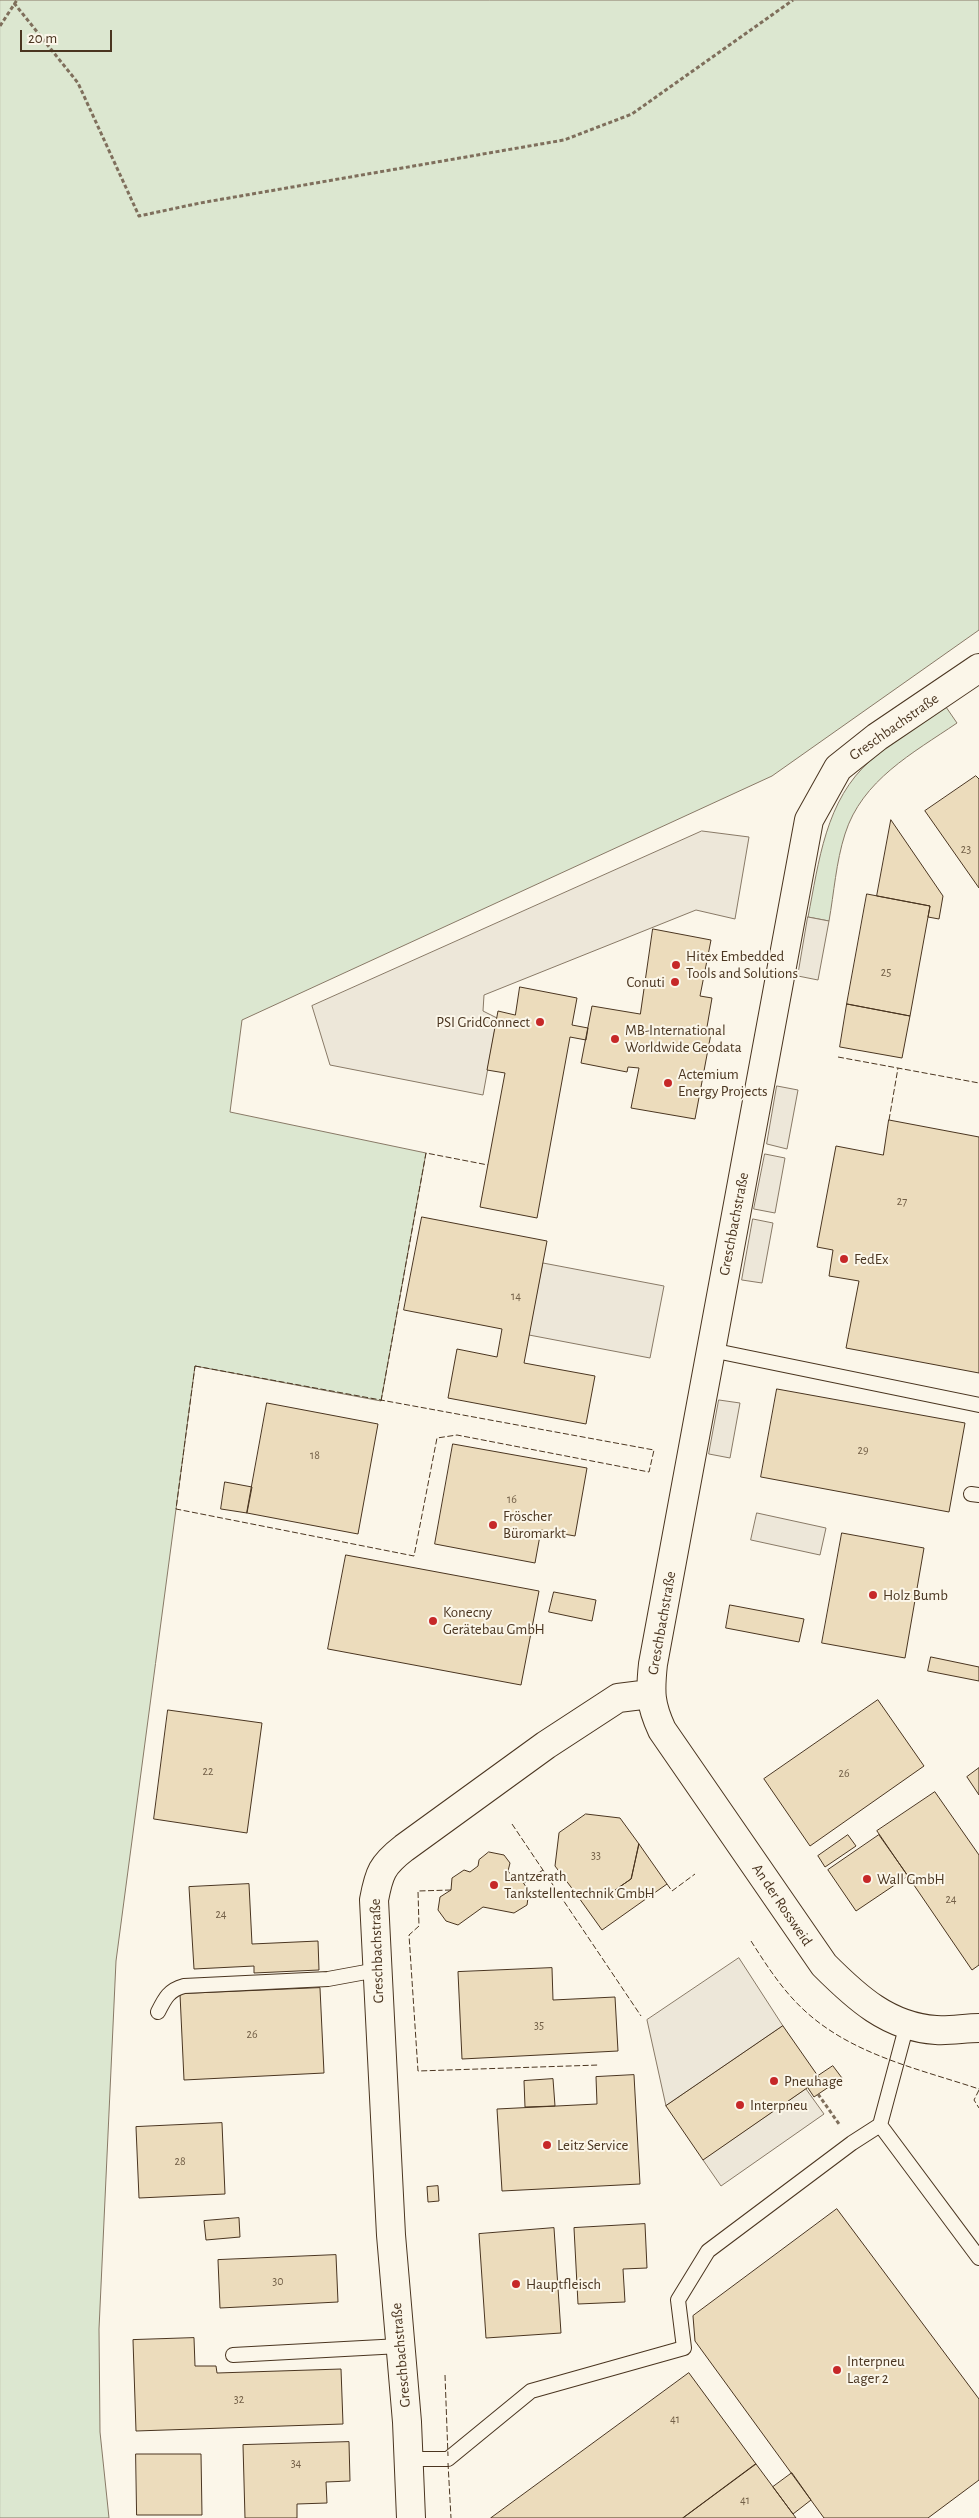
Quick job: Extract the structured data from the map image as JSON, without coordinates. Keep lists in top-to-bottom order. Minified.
{"streets":{"street":["Greschbachstraße","An der Rossweid"]},"crossings":[["Greschbachstraße","An der Rossweid"]],"places":["Hitex Embedded Tools and Solutions","Conuti","PSI GridConnect","MB-International Worldwide Geodata","Actemium Energy Projects","FedEx","Fröscher Büromarkt","Holz Bumb","Konecny Gerätebau GmbH","Wall GmbH","Lantzerath Tankstellentechnik GmbH","Pneuhage","Interpneu","Leitz Service","Hauptfleisch","Interpneu Lager 2"],"house_numbers":["23","25","27","14","29","18","16","22","26","33","24","24","35","26","28","30","32","41","34","41"],"scale_bar":"20 m"}
